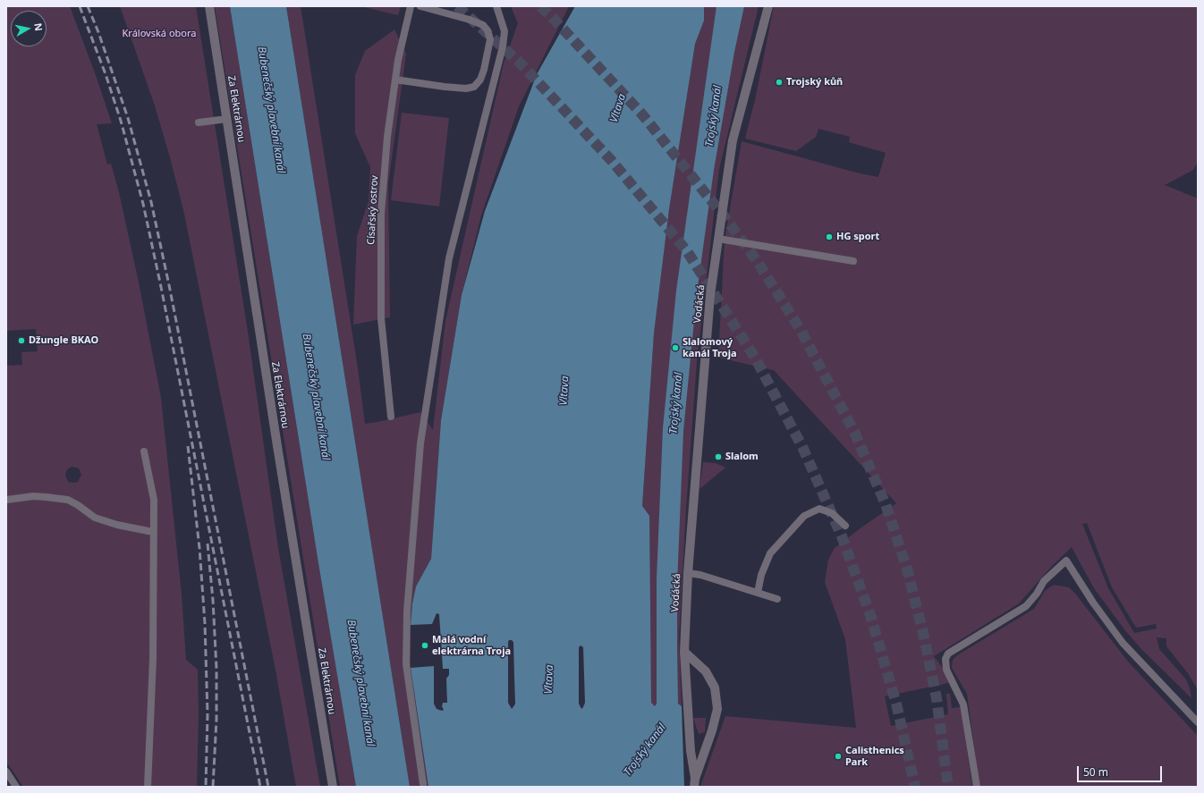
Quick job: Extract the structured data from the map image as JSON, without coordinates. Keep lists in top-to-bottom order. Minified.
{"streets":{"street":["Za Elektrárnou","Vodácká"],"lane":["Císařský ostrov"]},"water":["Vltava","Bubenečský plavební kanál","Trojský kanál"],"parks":["Královská obora"],"places":["Trojský kůň","HG sport","Džungle BKAO","Slalomový kanál Troja","Slalom","Malá vodní elektrárna Troja","Calisthenics Park"],"scale_bar":"50 m","north":"right"}
